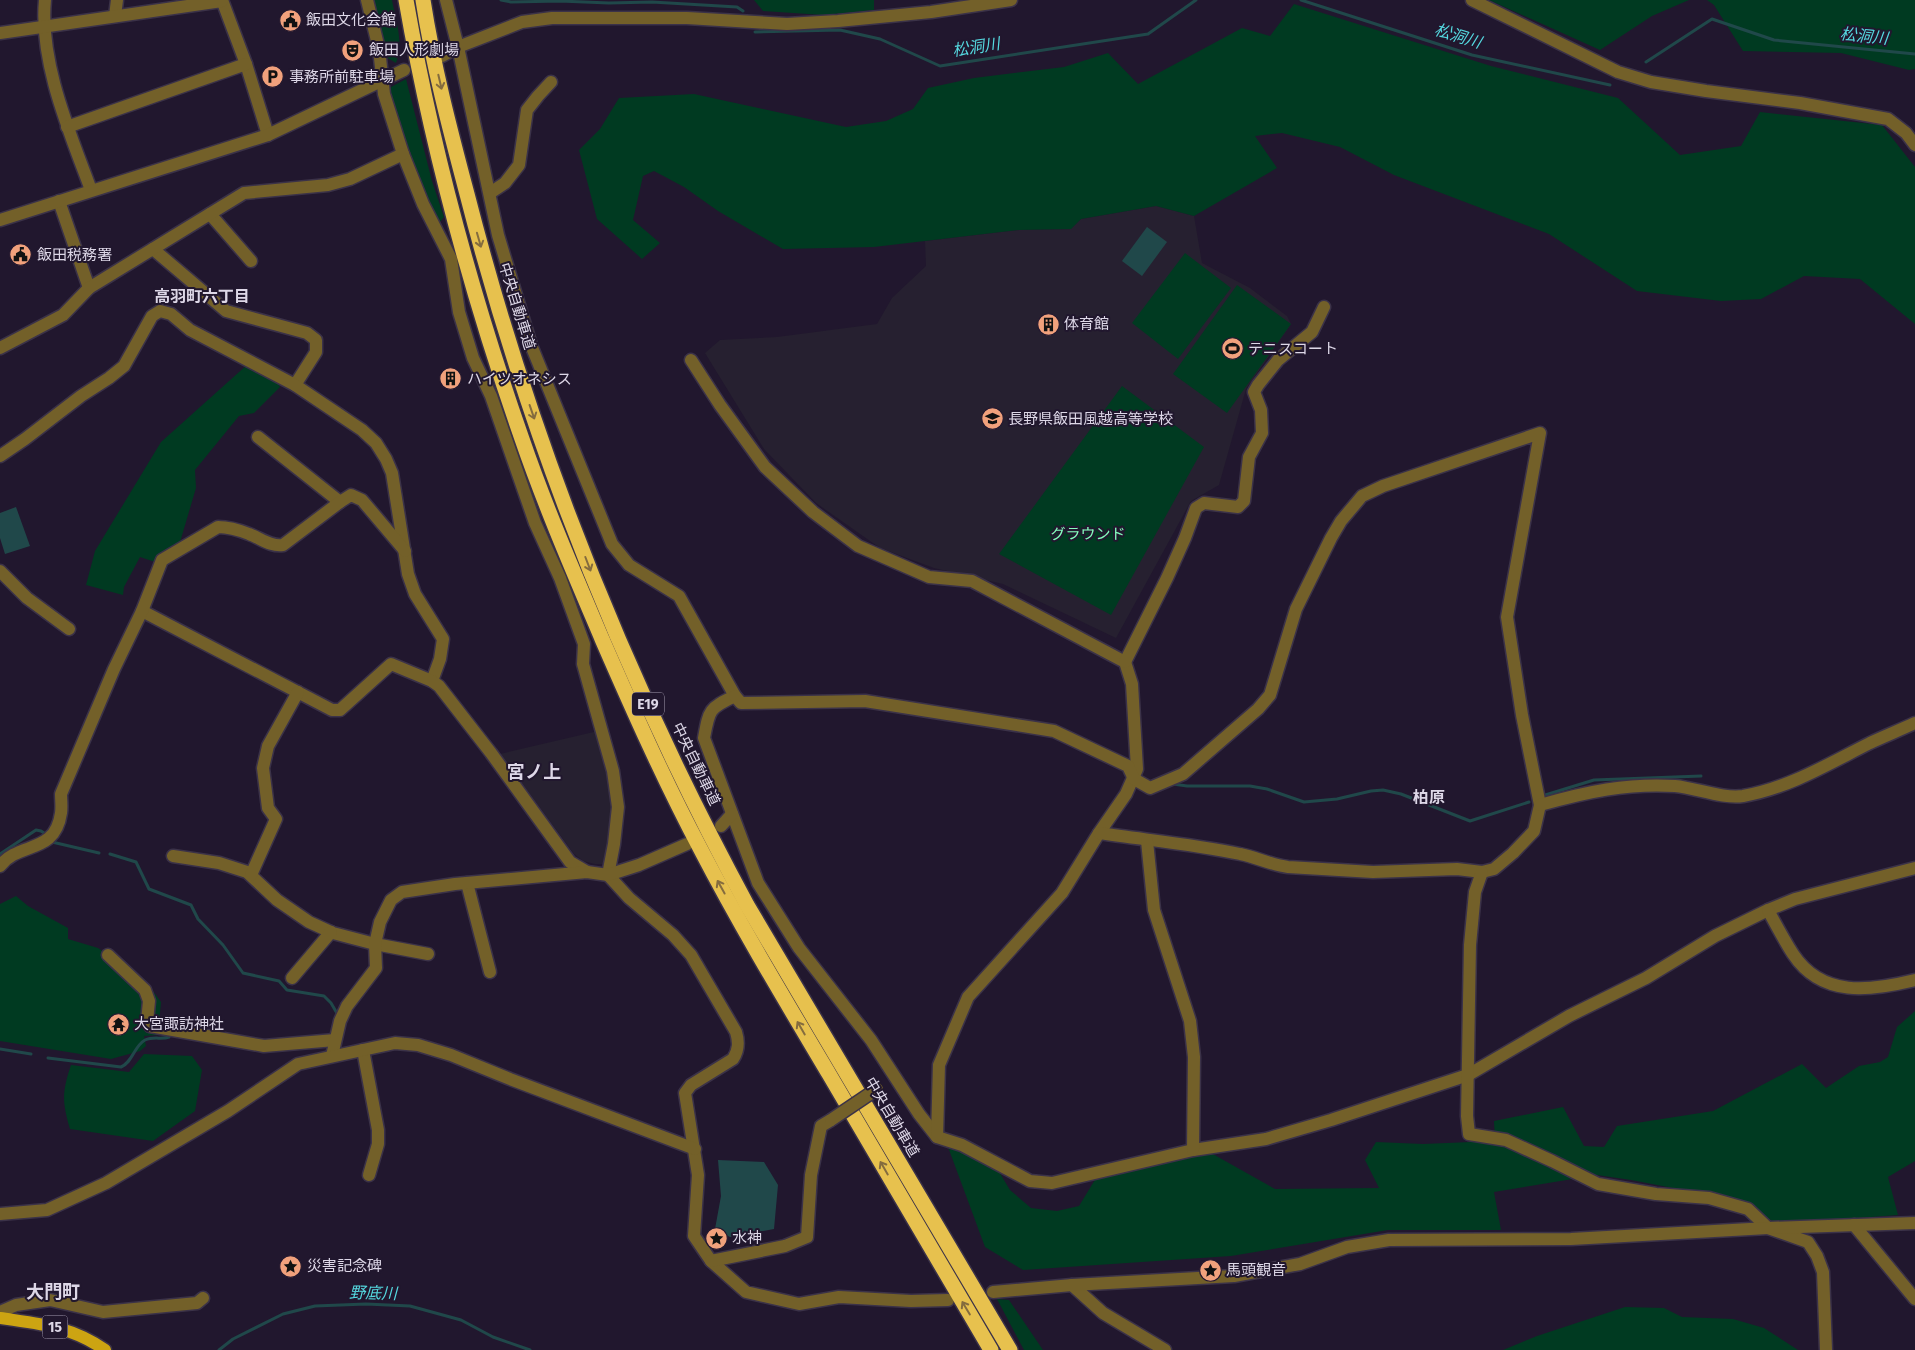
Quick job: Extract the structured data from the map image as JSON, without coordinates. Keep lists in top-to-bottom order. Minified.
{"streets":{"highway":["中央自動車道","E19"],"main road":["15"]},"districts":["高羽町六丁目","宮ノ上","柏原","大門町"],"water":["松洞川","野底川"],"parks":["グラウンド"],"places":{"public building":["飯田文化会館","飯田税務署"],"theatre":["飯田人形劇場"],"parking":["事務所前駐車場"],"building":["体育館","ハイツオネシス"],"sports":["テニスコート"],"school or university":["長野県飯田風越高等学校"],"temple":["大宮諏訪神社"],"place":["水神","災害記念碑","馬頭観音"]}}
